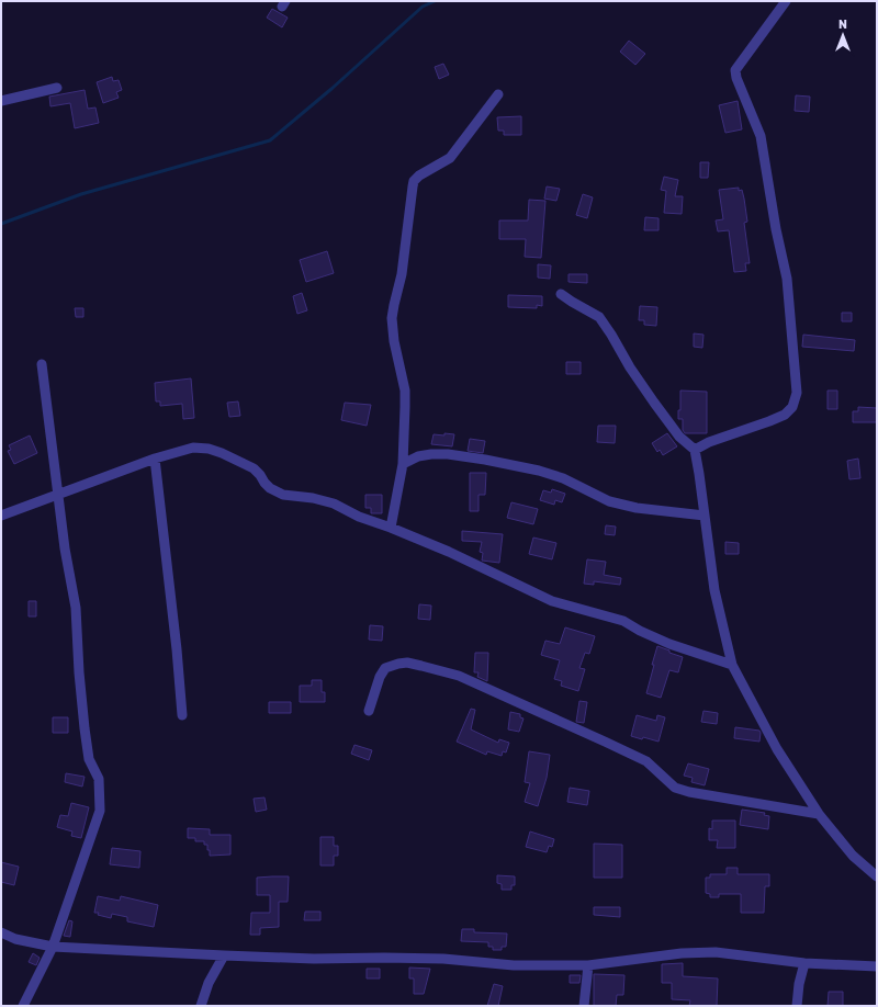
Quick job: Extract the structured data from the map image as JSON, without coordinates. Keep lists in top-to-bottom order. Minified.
{"north":"top"}
